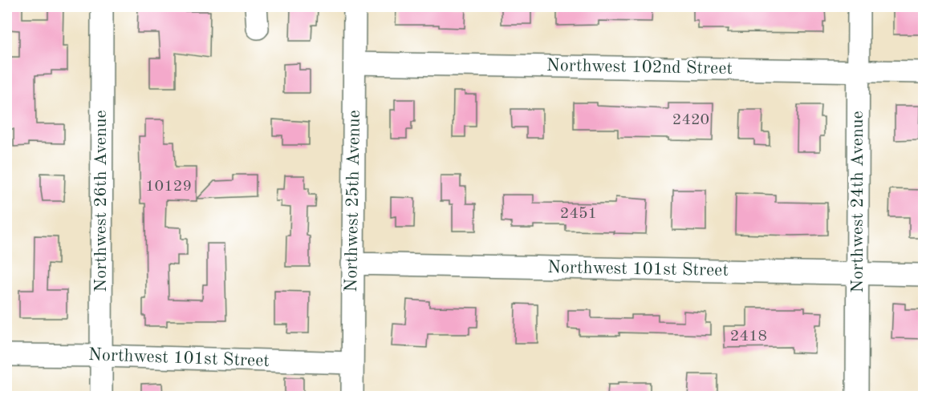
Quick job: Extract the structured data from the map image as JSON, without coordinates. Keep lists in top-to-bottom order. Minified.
{"streets":{"street":["Northwest 102nd Street","Northwest 26th Avenue","Northwest 25th Avenue","Northwest 24th Avenue","Northwest 101st Street"]},"crossings":[["Northwest 102nd Street","Northwest 25th Avenue"],["Northwest 102nd Street","Northwest 24th Avenue"],["Northwest 26th Avenue","Northwest 101st Street"],["Northwest 25th Avenue","Northwest 101st Street"],["Northwest 24th Avenue","Northwest 101st Street"]],"house_numbers":["2420","10129","2451","2418"]}
